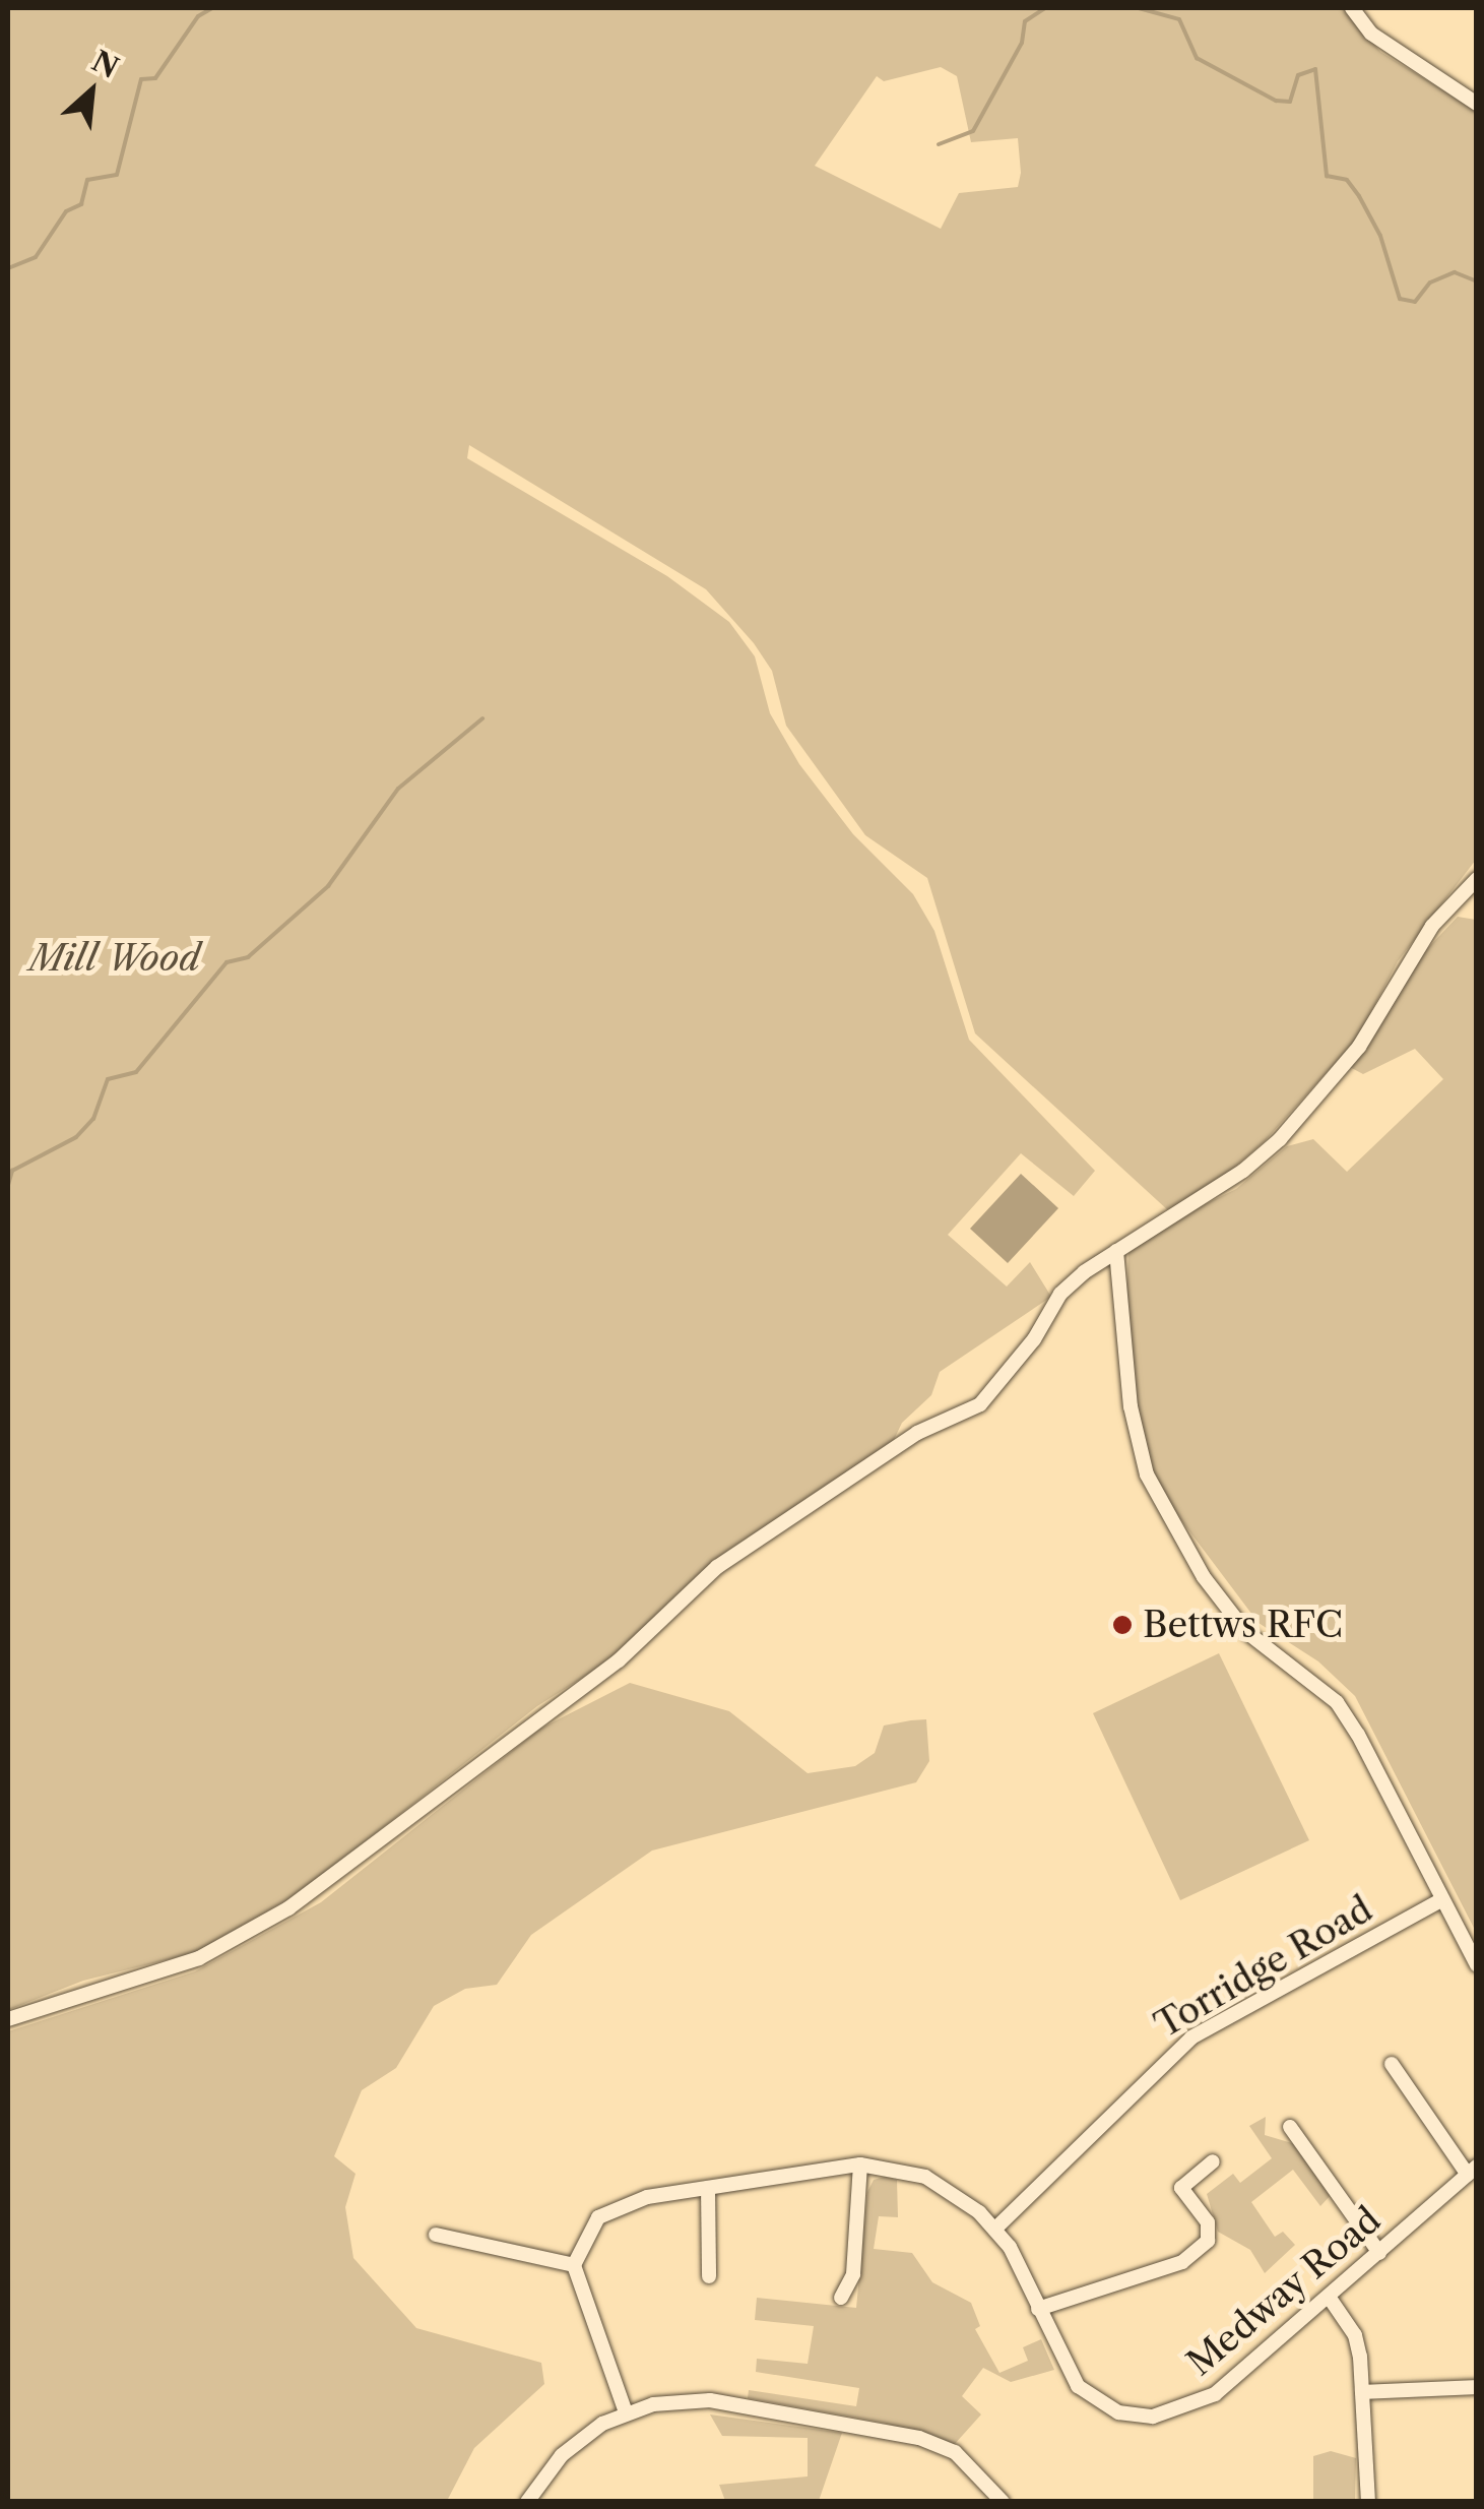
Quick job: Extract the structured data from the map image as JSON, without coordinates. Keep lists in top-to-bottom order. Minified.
{"streets":{"street":["Torridge Road","Medway Road"]},"crossings":[["Torridge Road","Medway Road"]],"parks":["Mill Wood"],"places":["Bettws RFC"],"north":"top right"}
